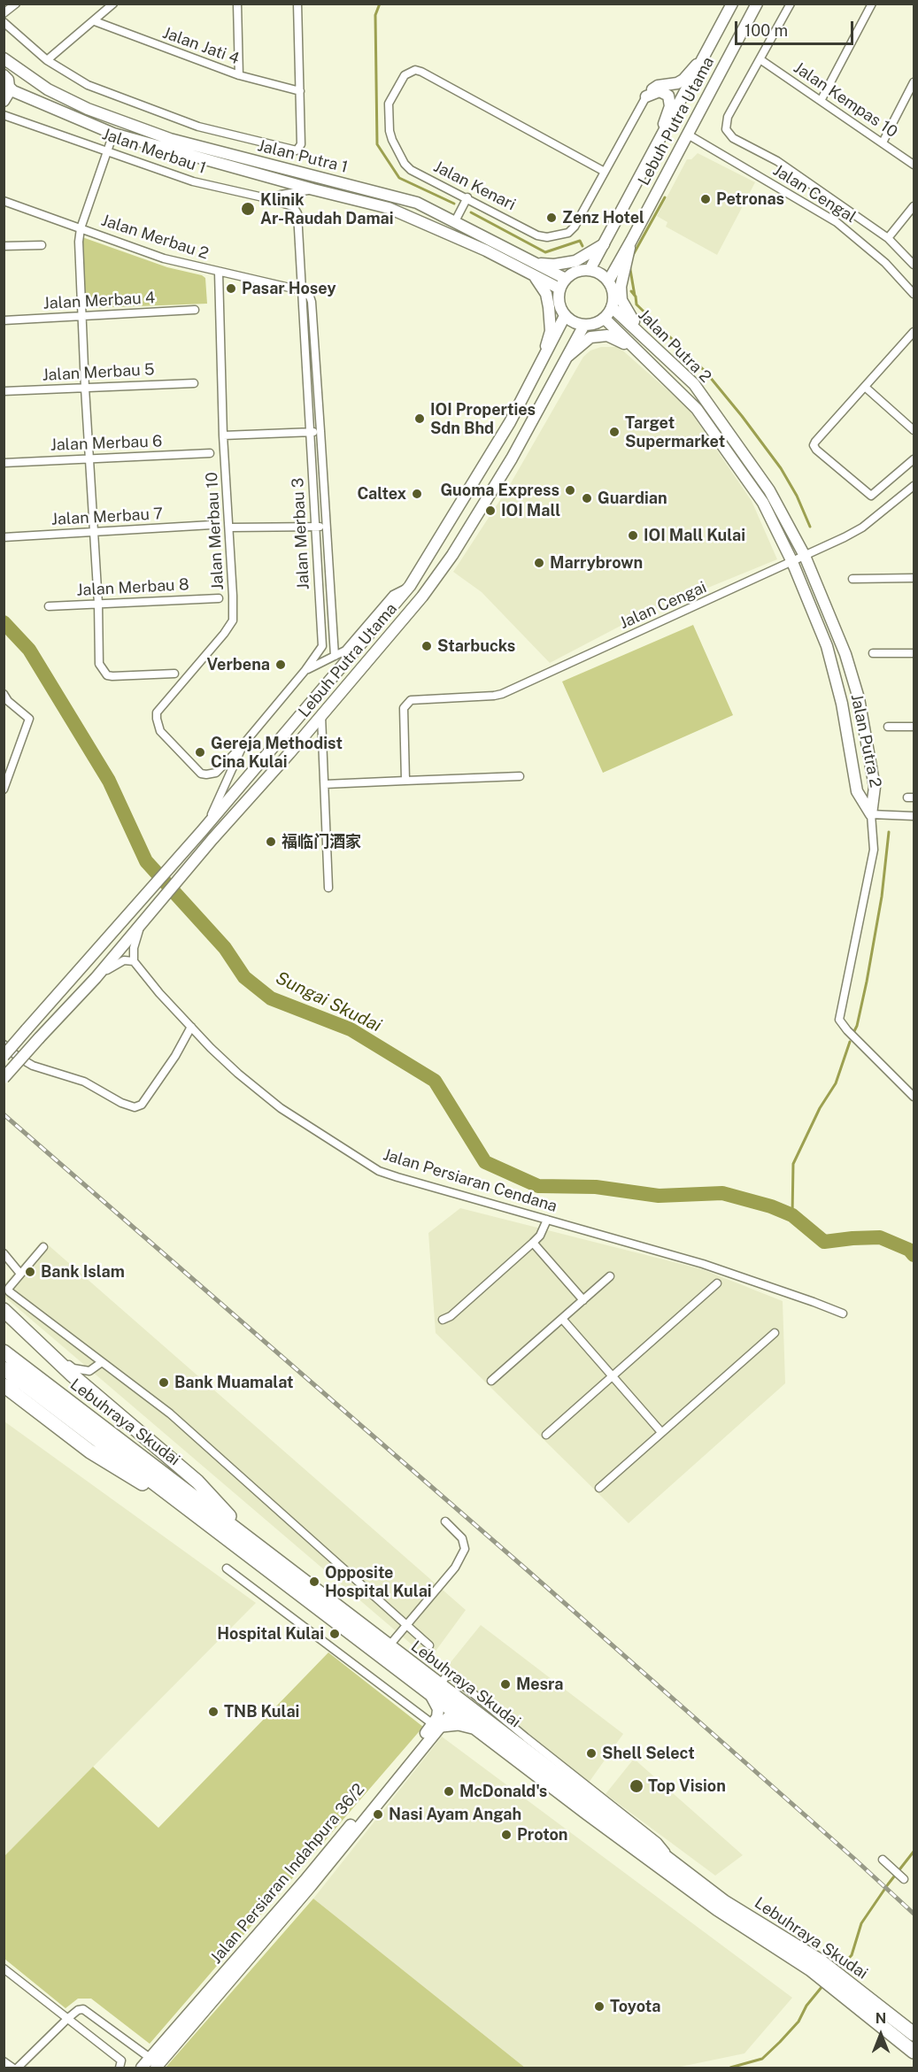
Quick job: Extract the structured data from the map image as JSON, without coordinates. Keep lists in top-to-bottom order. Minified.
{"streets":{"highway":["Lebuhraya Skudai"],"main road":["Lebuh Putra Utama","Jalan Putra 1","Jalan Putra 2","Jalan Persiaran Indahpura 36/2"],"street":["Jalan Jati 4","Jalan Kempas 10","Jalan Merbau 1","Jalan Kenari","Jalan Cengal","Jalan Merbau 2","Jalan Merbau 4","Jalan Merbau 5","Jalan Merbau 6","Jalan Merbau 7","Jalan Merbau 10","Jalan Merbau 3","Jalan Merbau 8","Jalan Cengai","Jalan Persiaran Cendana"]},"crossings":[["Lebuh Putra Utama","Jalan Putra 1"],["Lebuh Putra Utama","Jalan Cengal"],["Lebuh Putra Utama","Jalan Putra 2"],["Jalan Merbau 1","Jalan Merbau 3"],["Jalan Putra 1","Jalan Putra 2"],["Jalan Merbau 2","Jalan Merbau 10"],["Jalan Merbau 2","Jalan Merbau 3"],["Jalan Putra 2","Jalan Cengai"],["Jalan Merbau 10","Jalan Merbau 3"],["Lebuhraya Skudai","Jalan Persiaran Indahpura 36/2"]],"water":["Sungai Skudai"],"places":["Petronas","Klinik Ar-Raudah Damai","Zenz Hotel","Pasar Hosey","IOI Properties Sdn Bhd","Target Supermarket","Guoma Express","Caltex","Guardian","IOI Mall","IOI Mall Kulai","Marrybrown","Starbucks","Verbena","Gereja Methodist Cina Kulai","福临门酒家","Bank Islam","Bank Muamalat","Opposite Hospital Kulai","Hospital Kulai","Mesra","TNB Kulai","Shell Select","Top Vision","McDonald's","Nasi Ayam Angah","Proton","Toyota"],"scale_bar":"100 m","north":"top"}
